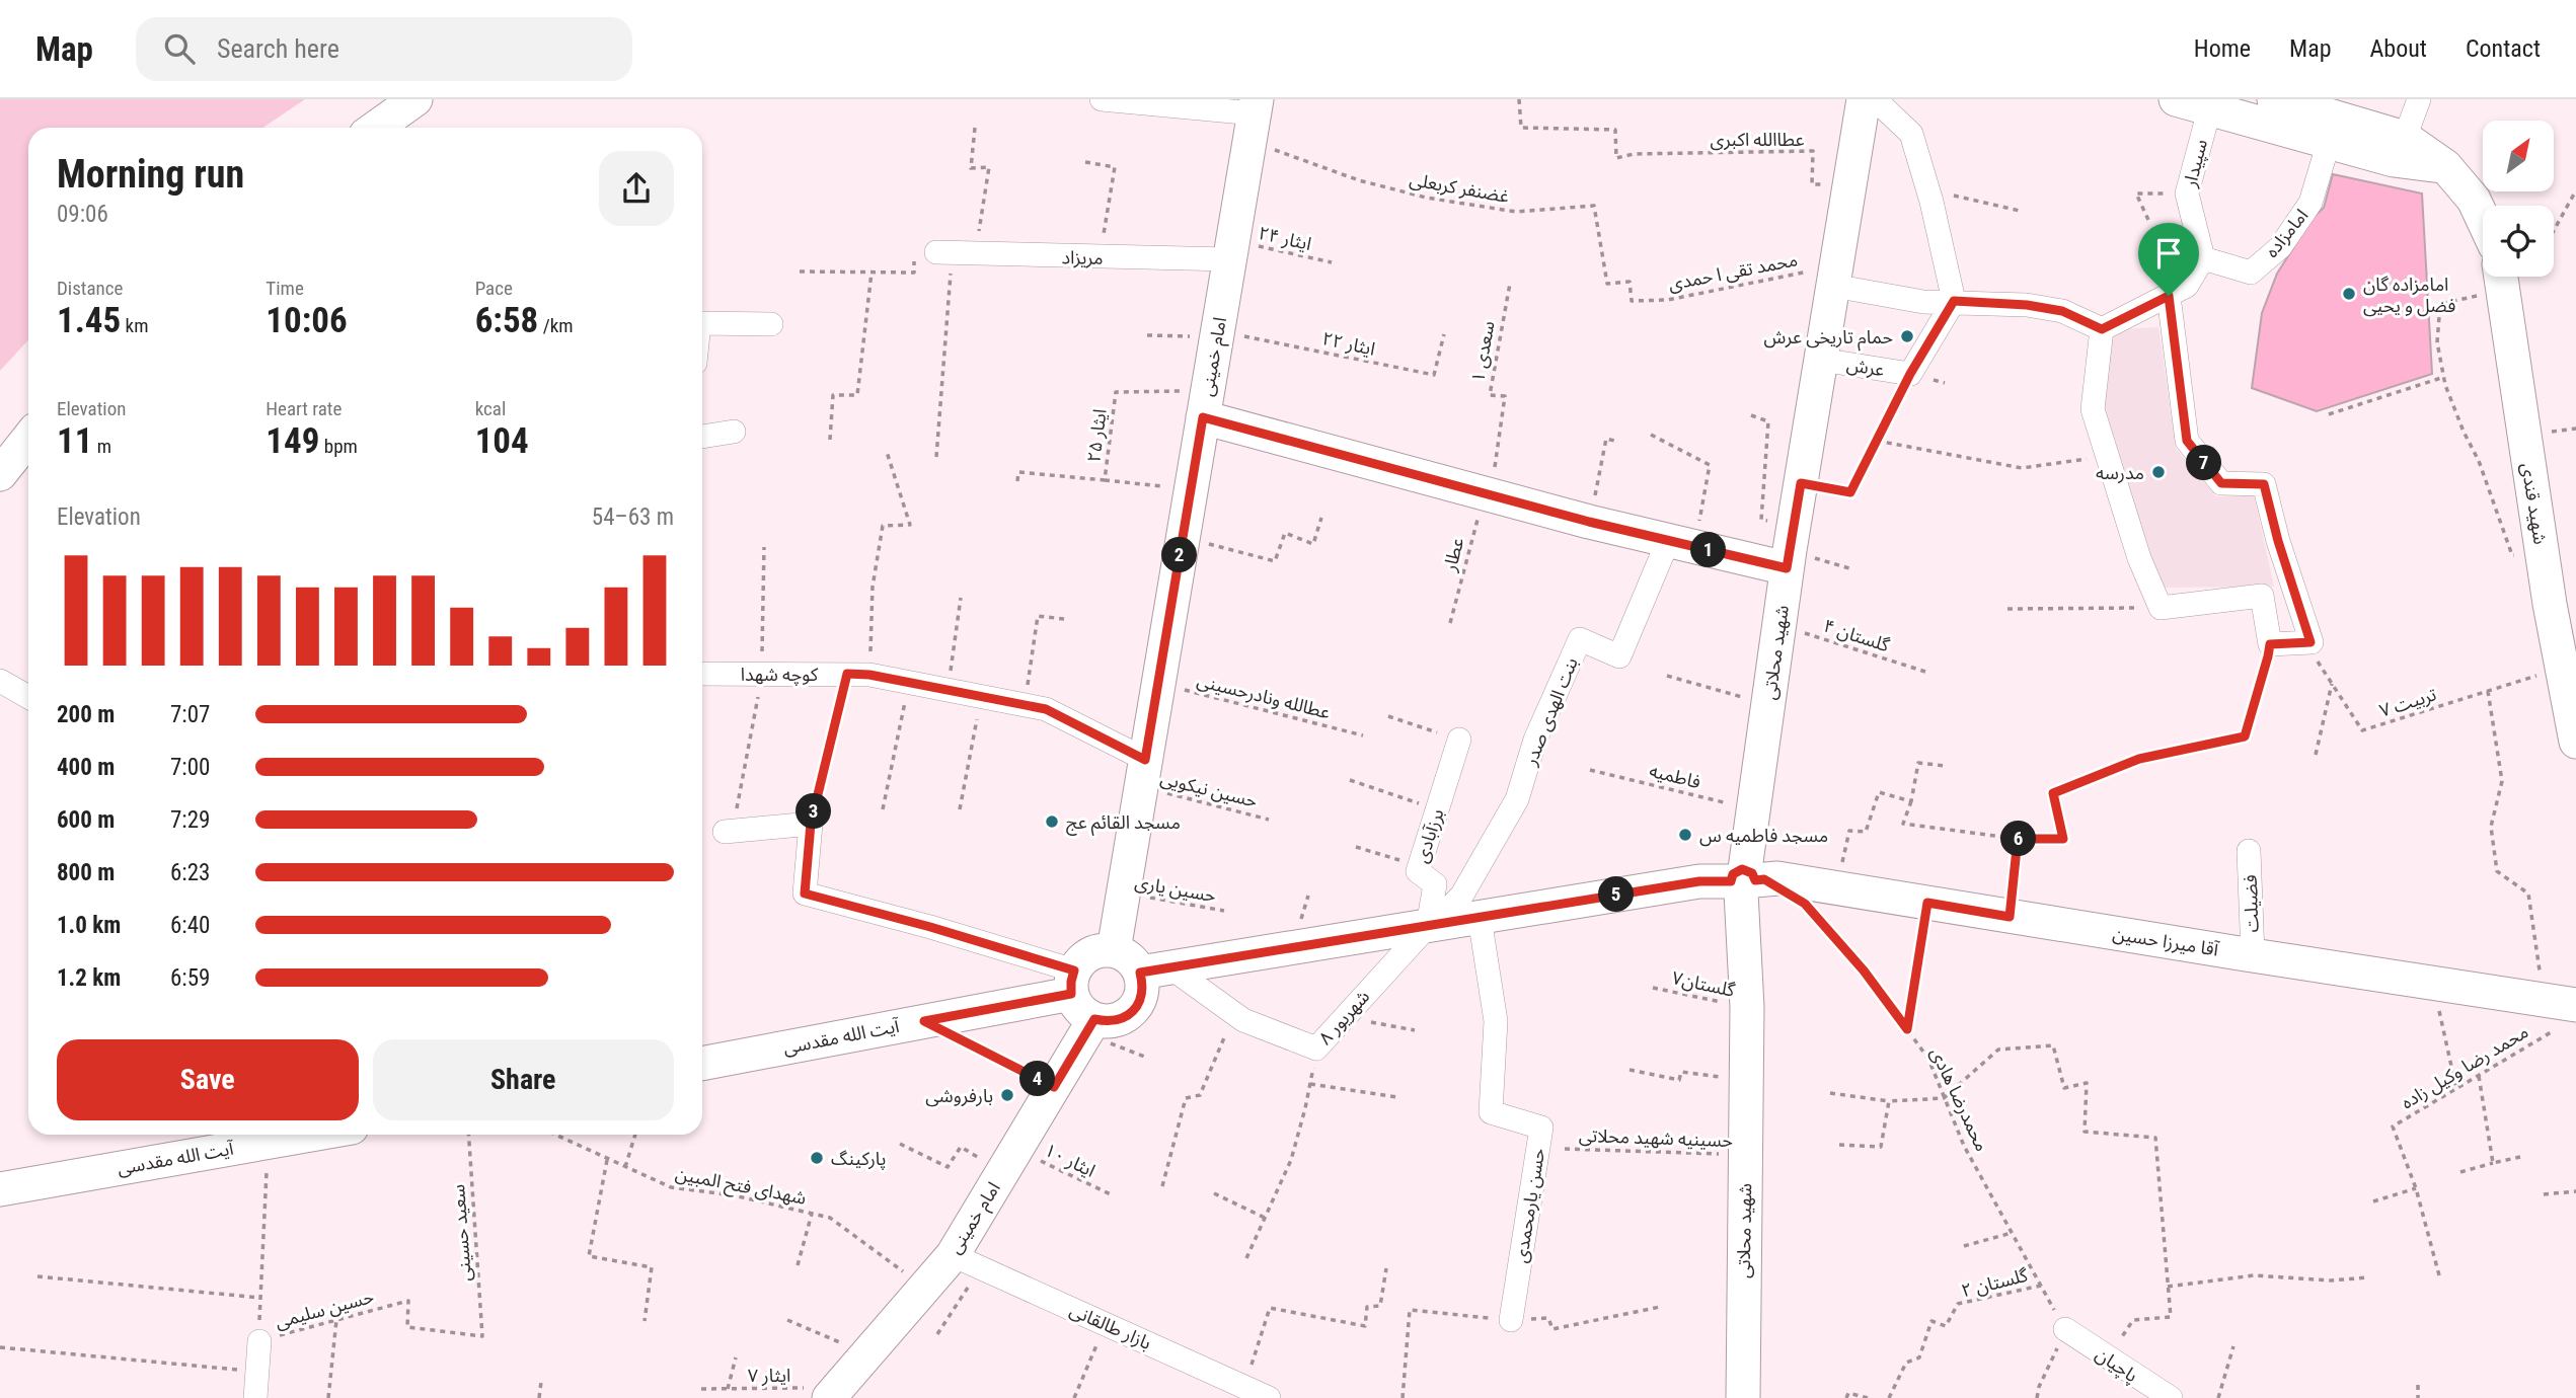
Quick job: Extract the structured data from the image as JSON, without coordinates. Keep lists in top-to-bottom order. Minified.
{"streets":{"main road":["امام خمینی","شهید قندی","شهید محلاتی","آقا میرزا حسین","آیت الله مقدسی"],"street":["سپیدار","امامزاده","مریزاد","عرش","کوچه شهدا","بنت الهدی صدر","برزآبادی","فضیلت","۸ شهریور","حسن یارمحمدی","بازار طالقانی","پاچیان"],"path":["عطاالله اکبری","غضنفر کربعلی","ایثار ۲۴","محمد تقی ا حمدی","ایثار ۲۲","سعدی ۱","ایثار ۲۵","عطار","گلستان ۴","عطالله ونادرحسینی","تربیت ۷","فاطمیه","حسین نیکویی","حسین یاری","گلستان۷","محمد رضا وکیل زاده","محمدرضا هادی","حسینیه شهید محلاتی","ایثار ۱۰","شهدای فتح المبین","سعید حسینی","گلستان ۲","حسین سلیمی","ایثار ۷"]},"crossings":[["عطاالله اکبری","شهید محلاتی"],["سپیدار","امامزاده"],["غضنفر کربعلی","محمد تقی ا حمدی"],["غضنفر کربعلی","امام خمینی"],["ایثار ۲۴","مریزاد"],["ایثار ۲۴","امام خمینی"],["مریزاد","امام خمینی"],["محمد تقی ا حمدی","شهید محلاتی"],["ایثار ۲۲","امام خمینی"],["سعدی ۱","عطار"],["امام خمینی","ایثار ۲۵"],["امام خمینی","کوچه شهدا"],["امام خمینی","عطالله ونادرحسینی"],["امام خمینی","حسین نیکویی"],["امام خمینی","حسین یاری"],["امام خمینی","ایثار ۱۰"],["امام خمینی","شهدای فتح المبین"],["امام خمینی","بازار طالقانی"],["امام خمینی","ایثار ۷"],["عرش","شهید محلاتی"],["شهید قندی","تربیت ۷"],["گلستان ۴","شهید محلاتی"],["شهید محلاتی","فاطمیه"],["شهید محلاتی","آقا میرزا حسین"],["شهید محلاتی","گلستان۷"],["شهید محلاتی","حسینیه شهید محلاتی"],["کوچه شهدا","حسین نیکویی"],["بنت الهدی صدر","برزآبادی"],["بنت الهدی صدر","آقا میرزا حسین"],["بنت الهدی صدر","۸ شهریور"],["برزآبادی","آقا میرزا حسین"],["برزآبادی","۸ شهریور"],["فضیلت","آقا میرزا حسین"],["آقا میرزا حسین","۸ شهریور"],["آقا میرزا حسین","محمد رضا وکیل زاده"],["آقا میرزا حسین","حسن یارمحمدی"],["آیت الله مقدسی","حسین سلیمی"],["محمدرضا هادی","گلستان ۲"],["محمدرضا هادی","پاچیان"],["سعید حسینی","حسین سلیمی"]],"places":["امامزاده گان فضل و یحیی","حمام تاریخی عرش","مدرسه","مسجد القائم عج","مسجد فاطمیه س","بارفروشی","پارکینگ"],"north":"top right","page":{"header":"Map","search":"Search here","nav":["Home","Map","About","Contact"],"heading":["Morning run","09:06"],"stats":[["Distance","1.45 km"],["Time","10:06"],["Pace","6:58 /km"],["Elevation","11 m"],["Heart rate","149 bpm"],["kcal","104"]],"pins":["7","1","2","3","6","5","4"],"chart":["Elevation","54–63 m"],"list":[{"name":"200 m","note":"7:07"},{"name":"400 m","note":"7:00"},{"name":"600 m","note":"7:29"},{"name":"800 m","note":"6:23"},{"name":"1.0 km","note":"6:40"},{"name":"1.2 km","note":"6:59"}],"buttons":["Save","Share"]}}
